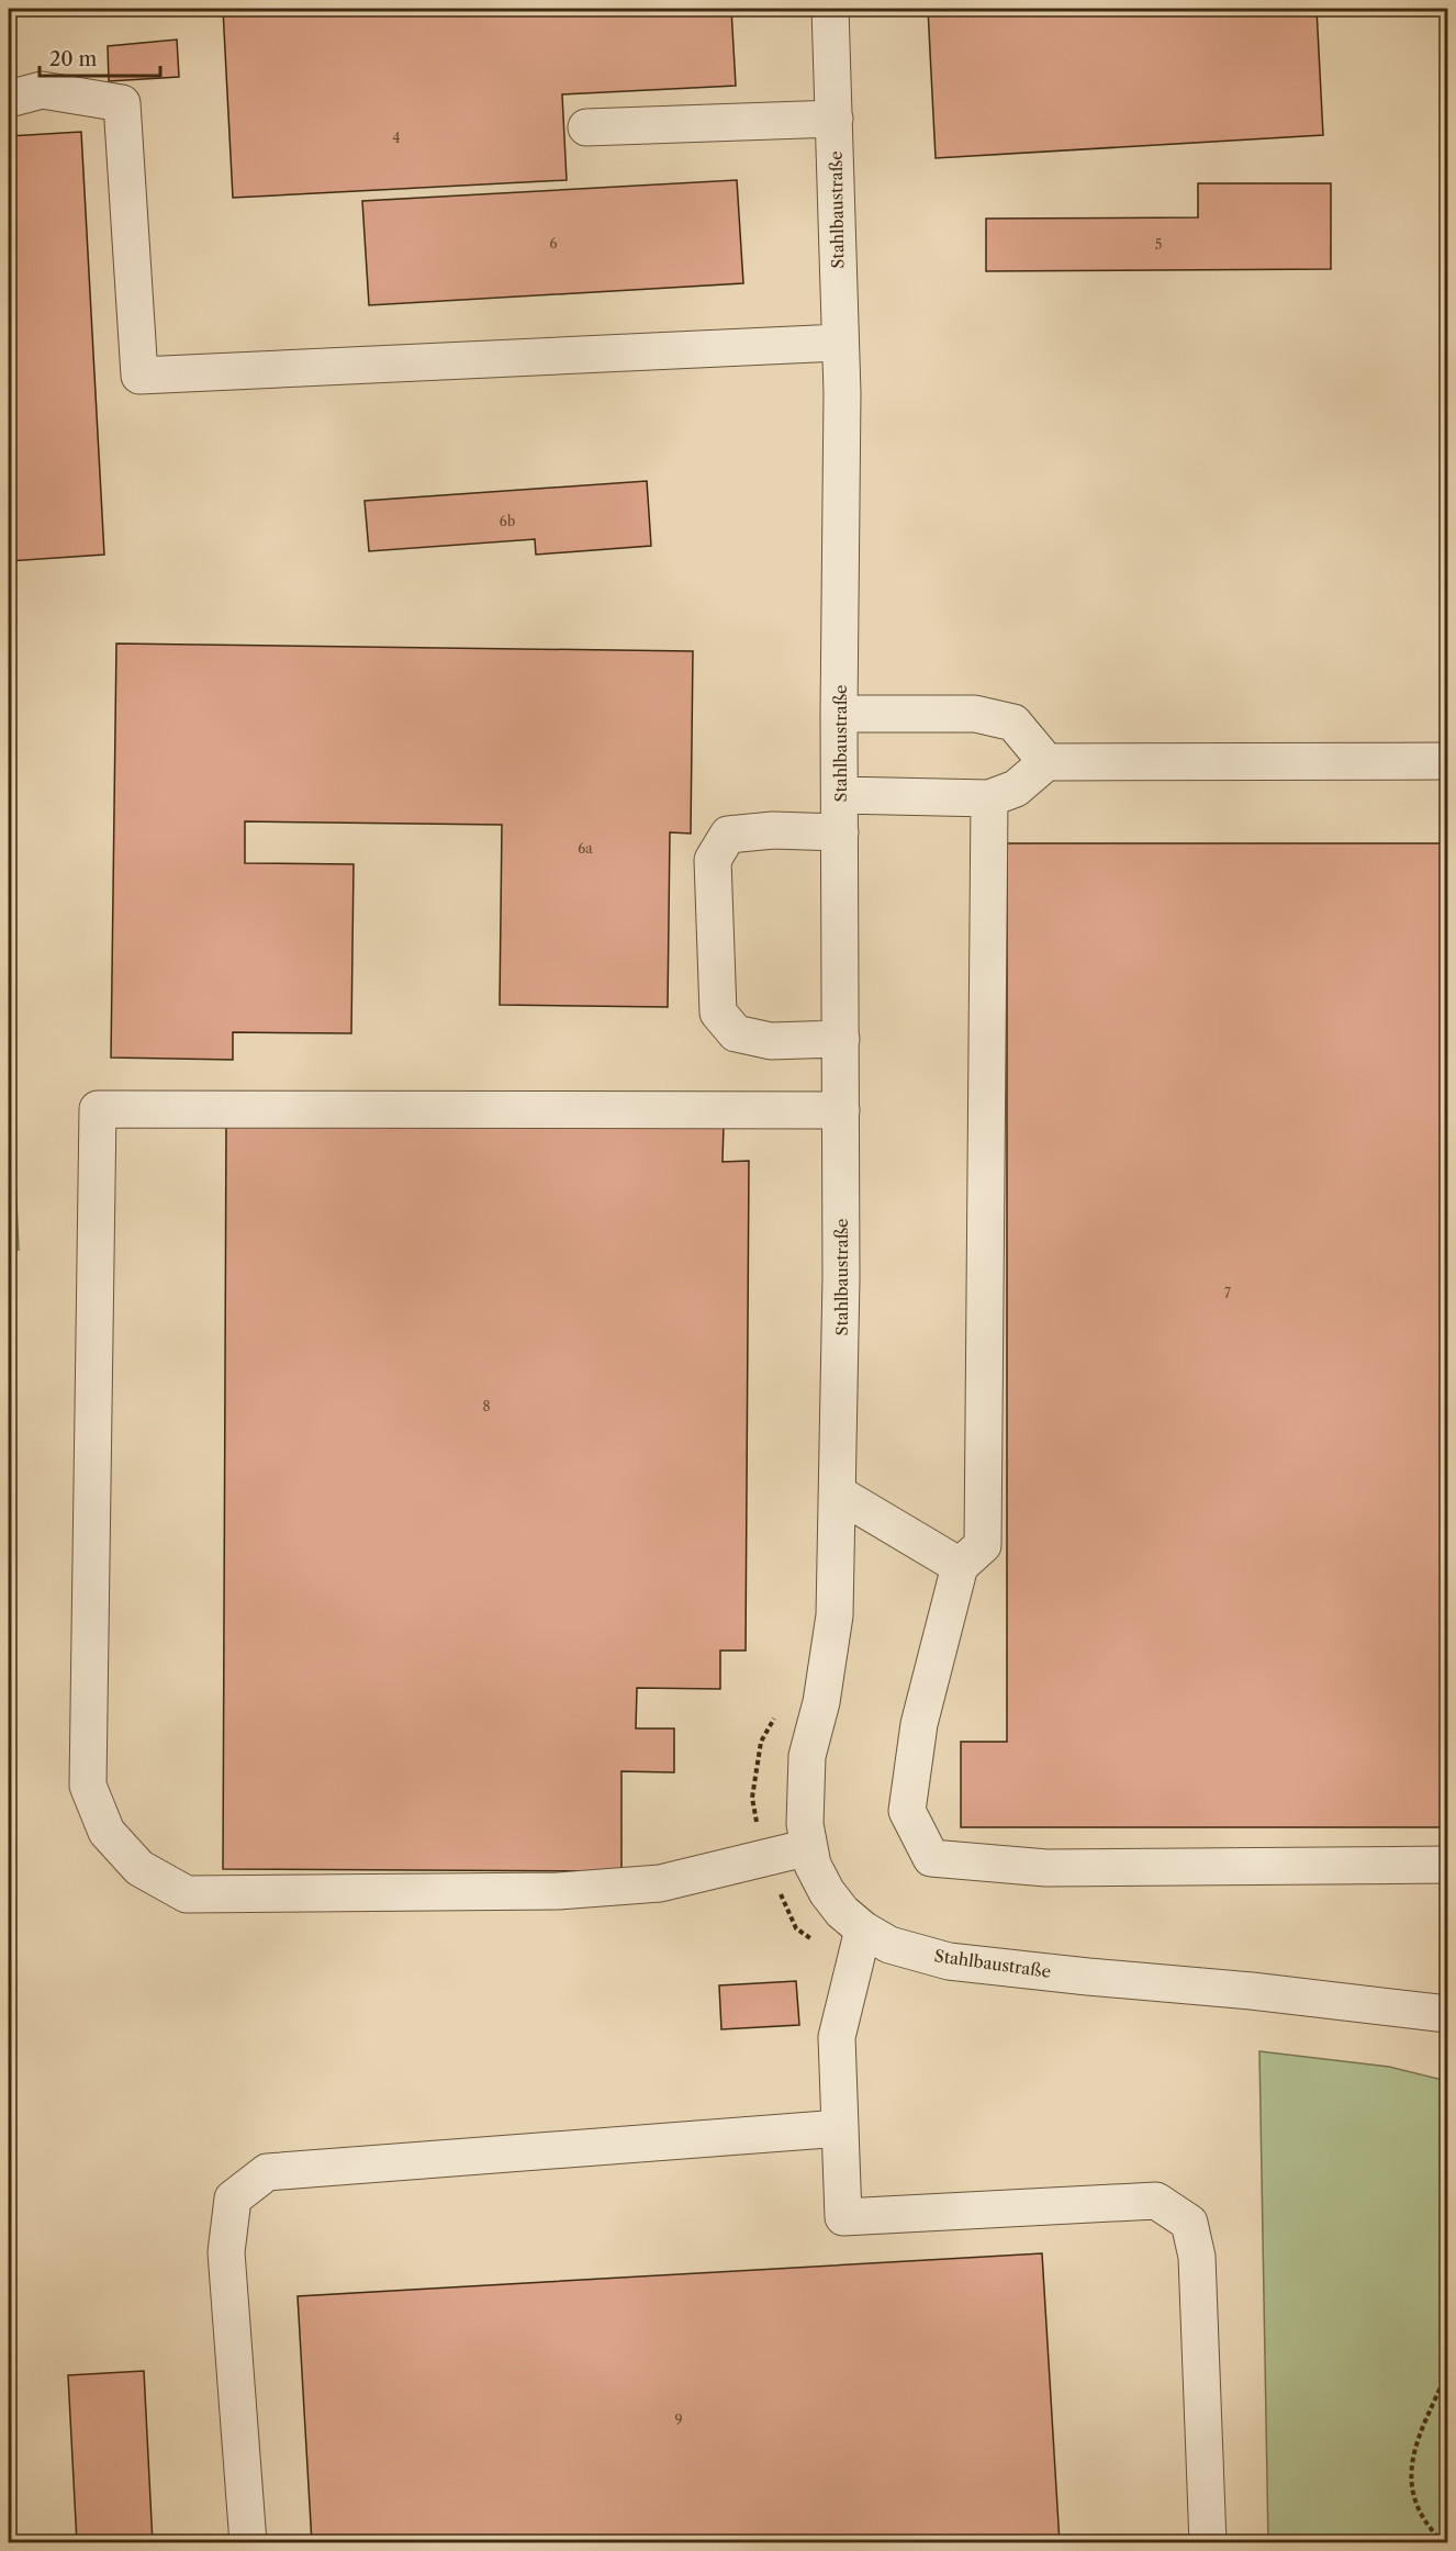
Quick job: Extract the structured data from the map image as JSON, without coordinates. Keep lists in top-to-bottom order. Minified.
{"streets":{"street":["Stahlbaustraße"]},"house_numbers":["4","6","5","6b","6a","7","8","9"],"scale_bar":"20 m"}
